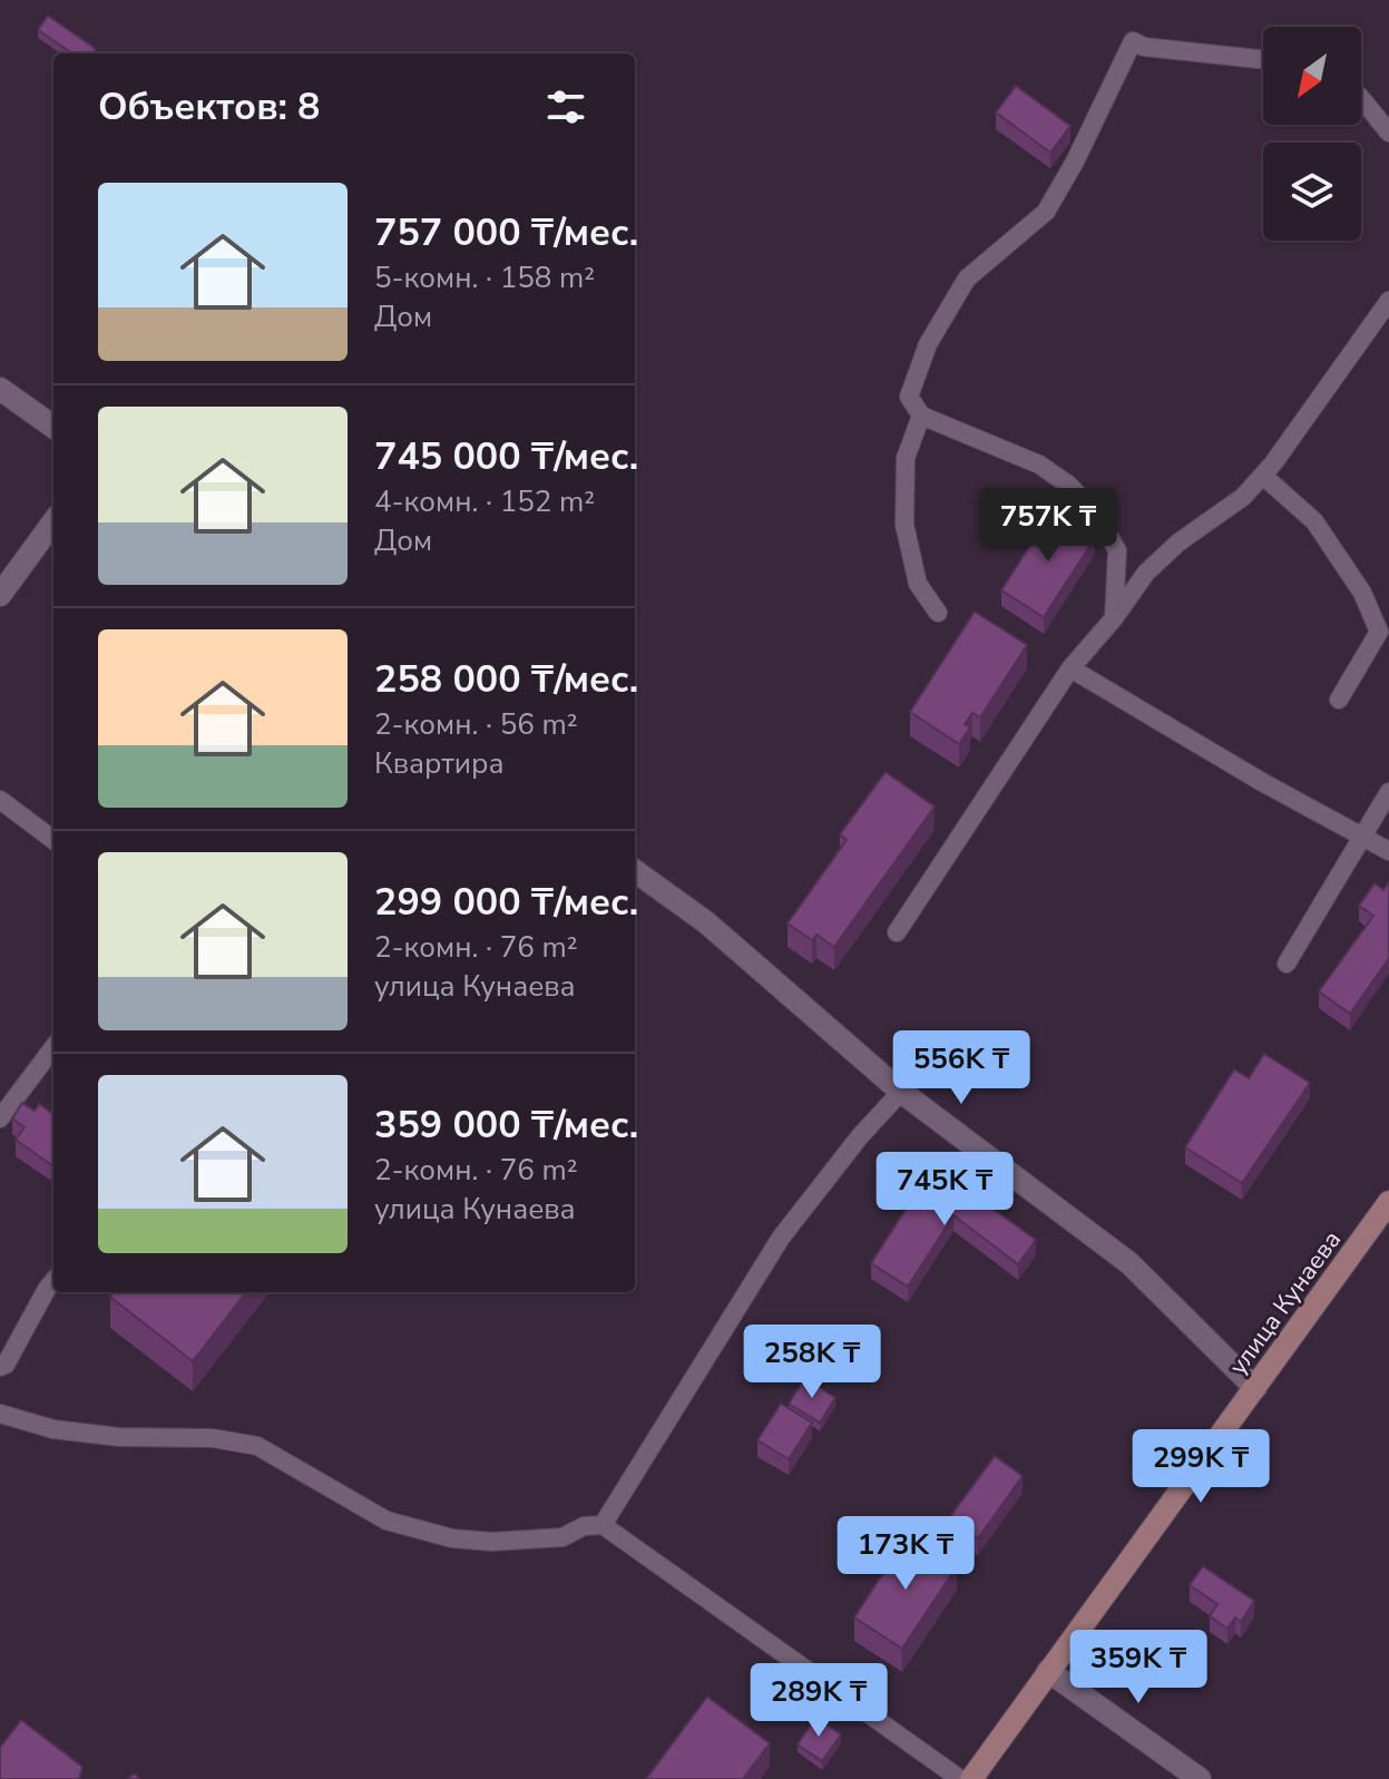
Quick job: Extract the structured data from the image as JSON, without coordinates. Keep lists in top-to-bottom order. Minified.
{"streets":{"main road":["улица Кунаева"]},"north":"bottom left","page":{"heading":"Объектов: 8","list":[{"name":"757 000 ₸/мес.","note":"5-комн. · 158 m² · Дом"},{"name":"745 000 ₸/мес.","note":"4-комн. · 152 m² · Дом"},{"name":"258 000 ₸/мес.","note":"2-комн. · 56 m² · Квартира"},{"name":"299 000 ₸/мес.","note":"2-комн. · 76 m² · улица Кунаева"},{"name":"359 000 ₸/мес.","note":"2-комн. · 76 m² · улица Кунаева"}],"price":["757K ₸","556K ₸","745K ₸","258K ₸","299K ₸","173K ₸","359K ₸","289K ₸"]}}
